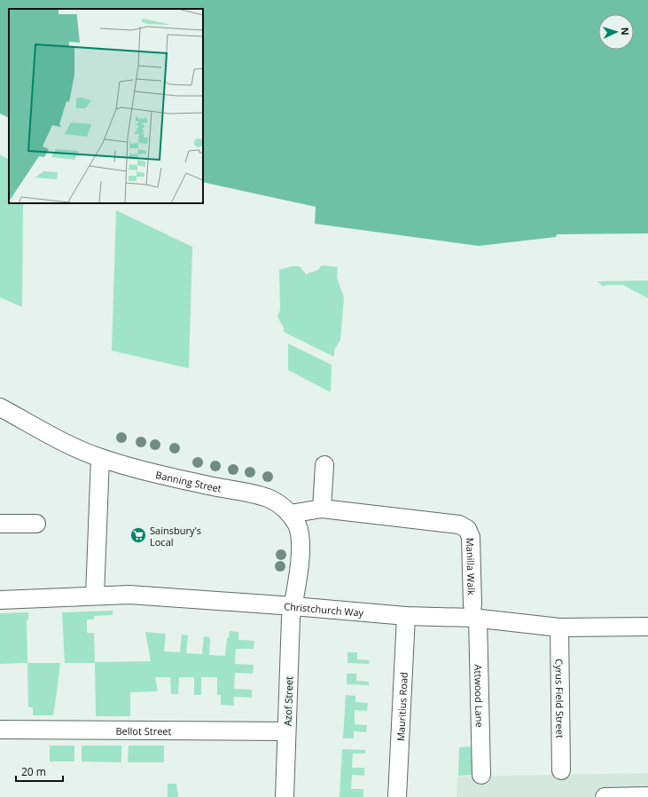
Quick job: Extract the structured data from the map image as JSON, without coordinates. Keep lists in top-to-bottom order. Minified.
{"streets":{"street":["Banning Street","Manilla Walk","Christchurch Way","Attwood Lane","Cyrus Field Street","Azof Street","Mauritius Road","Bellot Street"]},"crossings":[["Banning Street","Manilla Walk"],["Banning Street","Christchurch Way"],["Banning Street","Azof Street"],["Manilla Walk","Christchurch Way"],["Manilla Walk","Attwood Lane"],["Christchurch Way","Attwood Lane"],["Christchurch Way","Cyrus Field Street"],["Christchurch Way","Azof Street"],["Christchurch Way","Mauritius Road"],["Azof Street","Bellot Street"]],"places":{"supermarket":["Sainsbury's Local"]},"scale_bar":"20 m","north":"right"}
